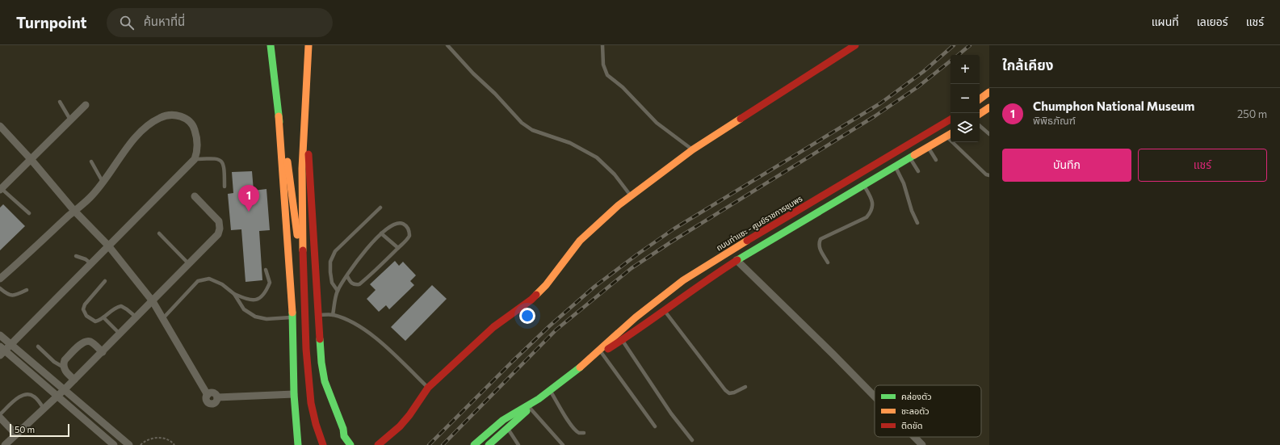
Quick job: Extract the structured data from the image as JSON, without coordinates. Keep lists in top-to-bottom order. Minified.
{"streets":{"main road":["ถนนท่าแซะ - ศูนย์ราชการชุมพร"]},"legend":["คล่องตัว","ชะลอตัว","ติดขัด"],"scale_bar":"50 m","page":{"header":"Turnpoint","search":"ค้นหาที่นี่","nav":["แผนที่","เลเยอร์","แชร์"],"heading":"ใกล้เคียง","map_buttons":["+","−"],"list":[{"mark":"1","name":"Chumphon National Museum","note":"พิพิธภัณฑ์","value":"250 m"}],"buttons":["บันทึก","แชร์"],"pins":"1","scale":"50 m"}}
